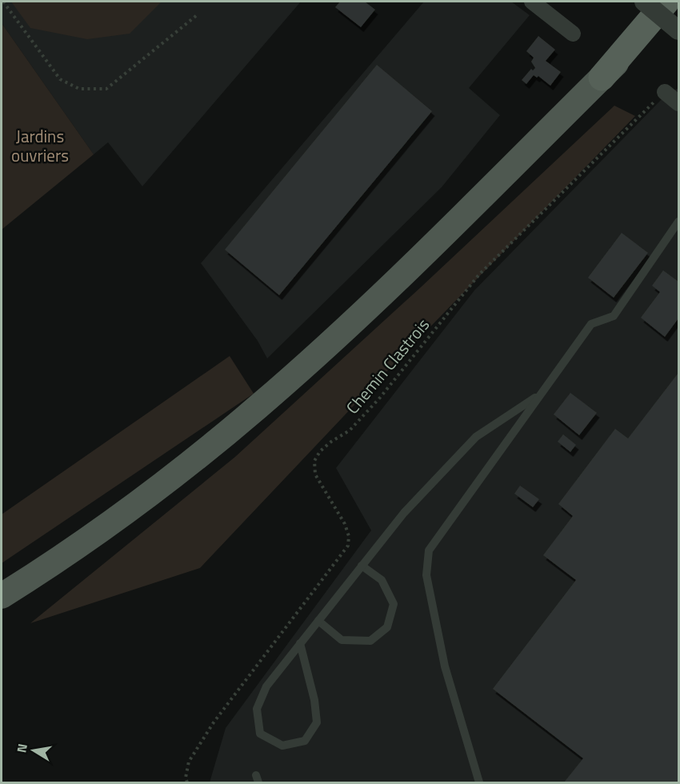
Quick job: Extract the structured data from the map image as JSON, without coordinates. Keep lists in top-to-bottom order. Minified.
{"streets":{"path":["Chemin Clastrois"]},"parks":["Jardins ouvriers"],"north":"left"}
